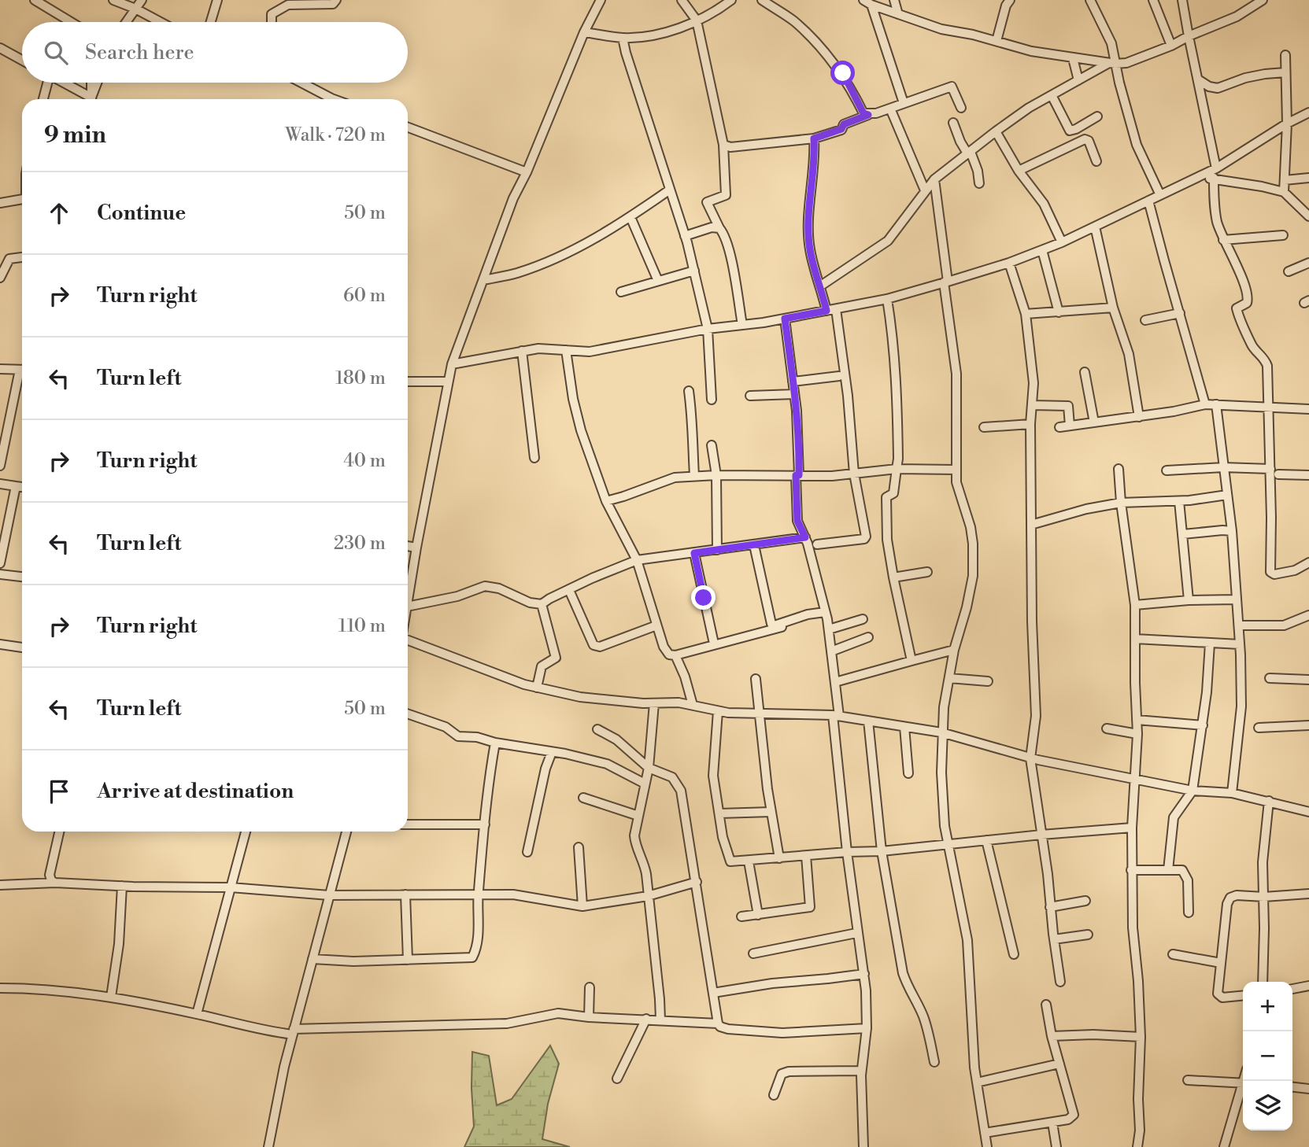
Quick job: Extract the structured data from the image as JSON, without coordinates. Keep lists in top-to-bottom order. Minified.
{"page":{"search":"Search here","heading":["9 min","Walk · 720 m"],"list":[["Continue","50 m"],["Turn right","60 m"],["Turn left","180 m"],["Turn right","40 m"],["Turn left","230 m"],["Turn right","110 m"],["Turn left","50 m"],"Arrive at destination"],"map_buttons":["+","−"]}}
